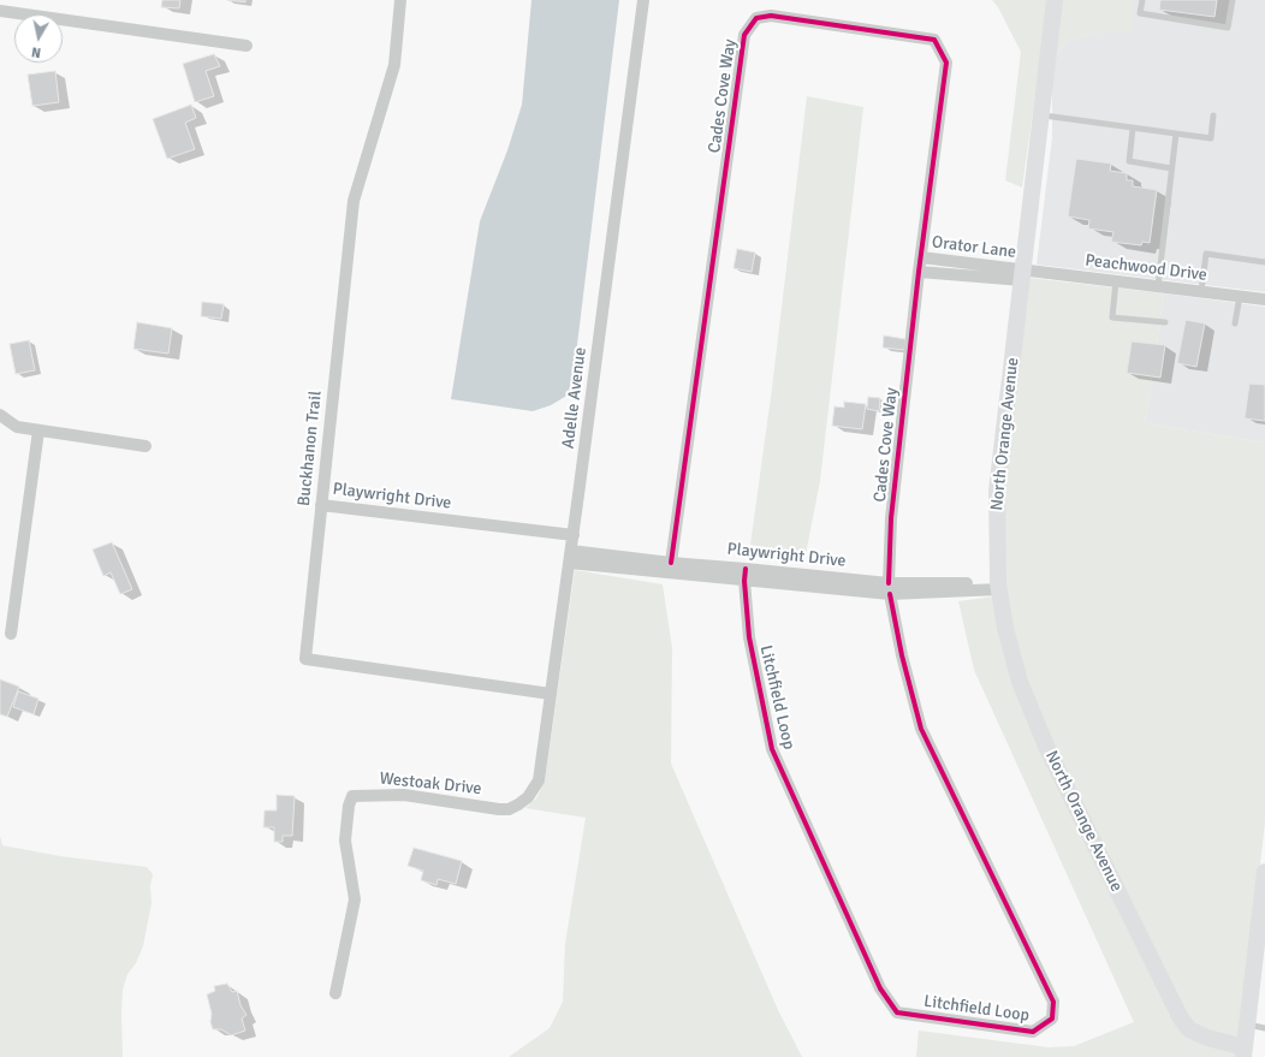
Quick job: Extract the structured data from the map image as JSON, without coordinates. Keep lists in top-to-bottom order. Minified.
{"streets":{"street":["Cades Cove Way","Orator Lane","Peachwood Drive","Adelle Avenue","North Orange Avenue","Buckhanon Trail","Playwright Drive","Litchfield Loop","Westoak Drive"]},"crossings":[["Cades Cove Way","Orator Lane"],["Cades Cove Way","Playwright Drive"],["Cades Cove Way","Litchfield Loop"],["Orator Lane","Peachwood Drive"],["Orator Lane","North Orange Avenue"],["Peachwood Drive","North Orange Avenue"],["Adelle Avenue","Buckhanon Trail"],["Adelle Avenue","Playwright Drive"],["Adelle Avenue","Westoak Drive"],["North Orange Avenue","Playwright Drive"],["Buckhanon Trail","Playwright Drive"],["Playwright Drive","Litchfield Loop"]],"north":"bottom"}
